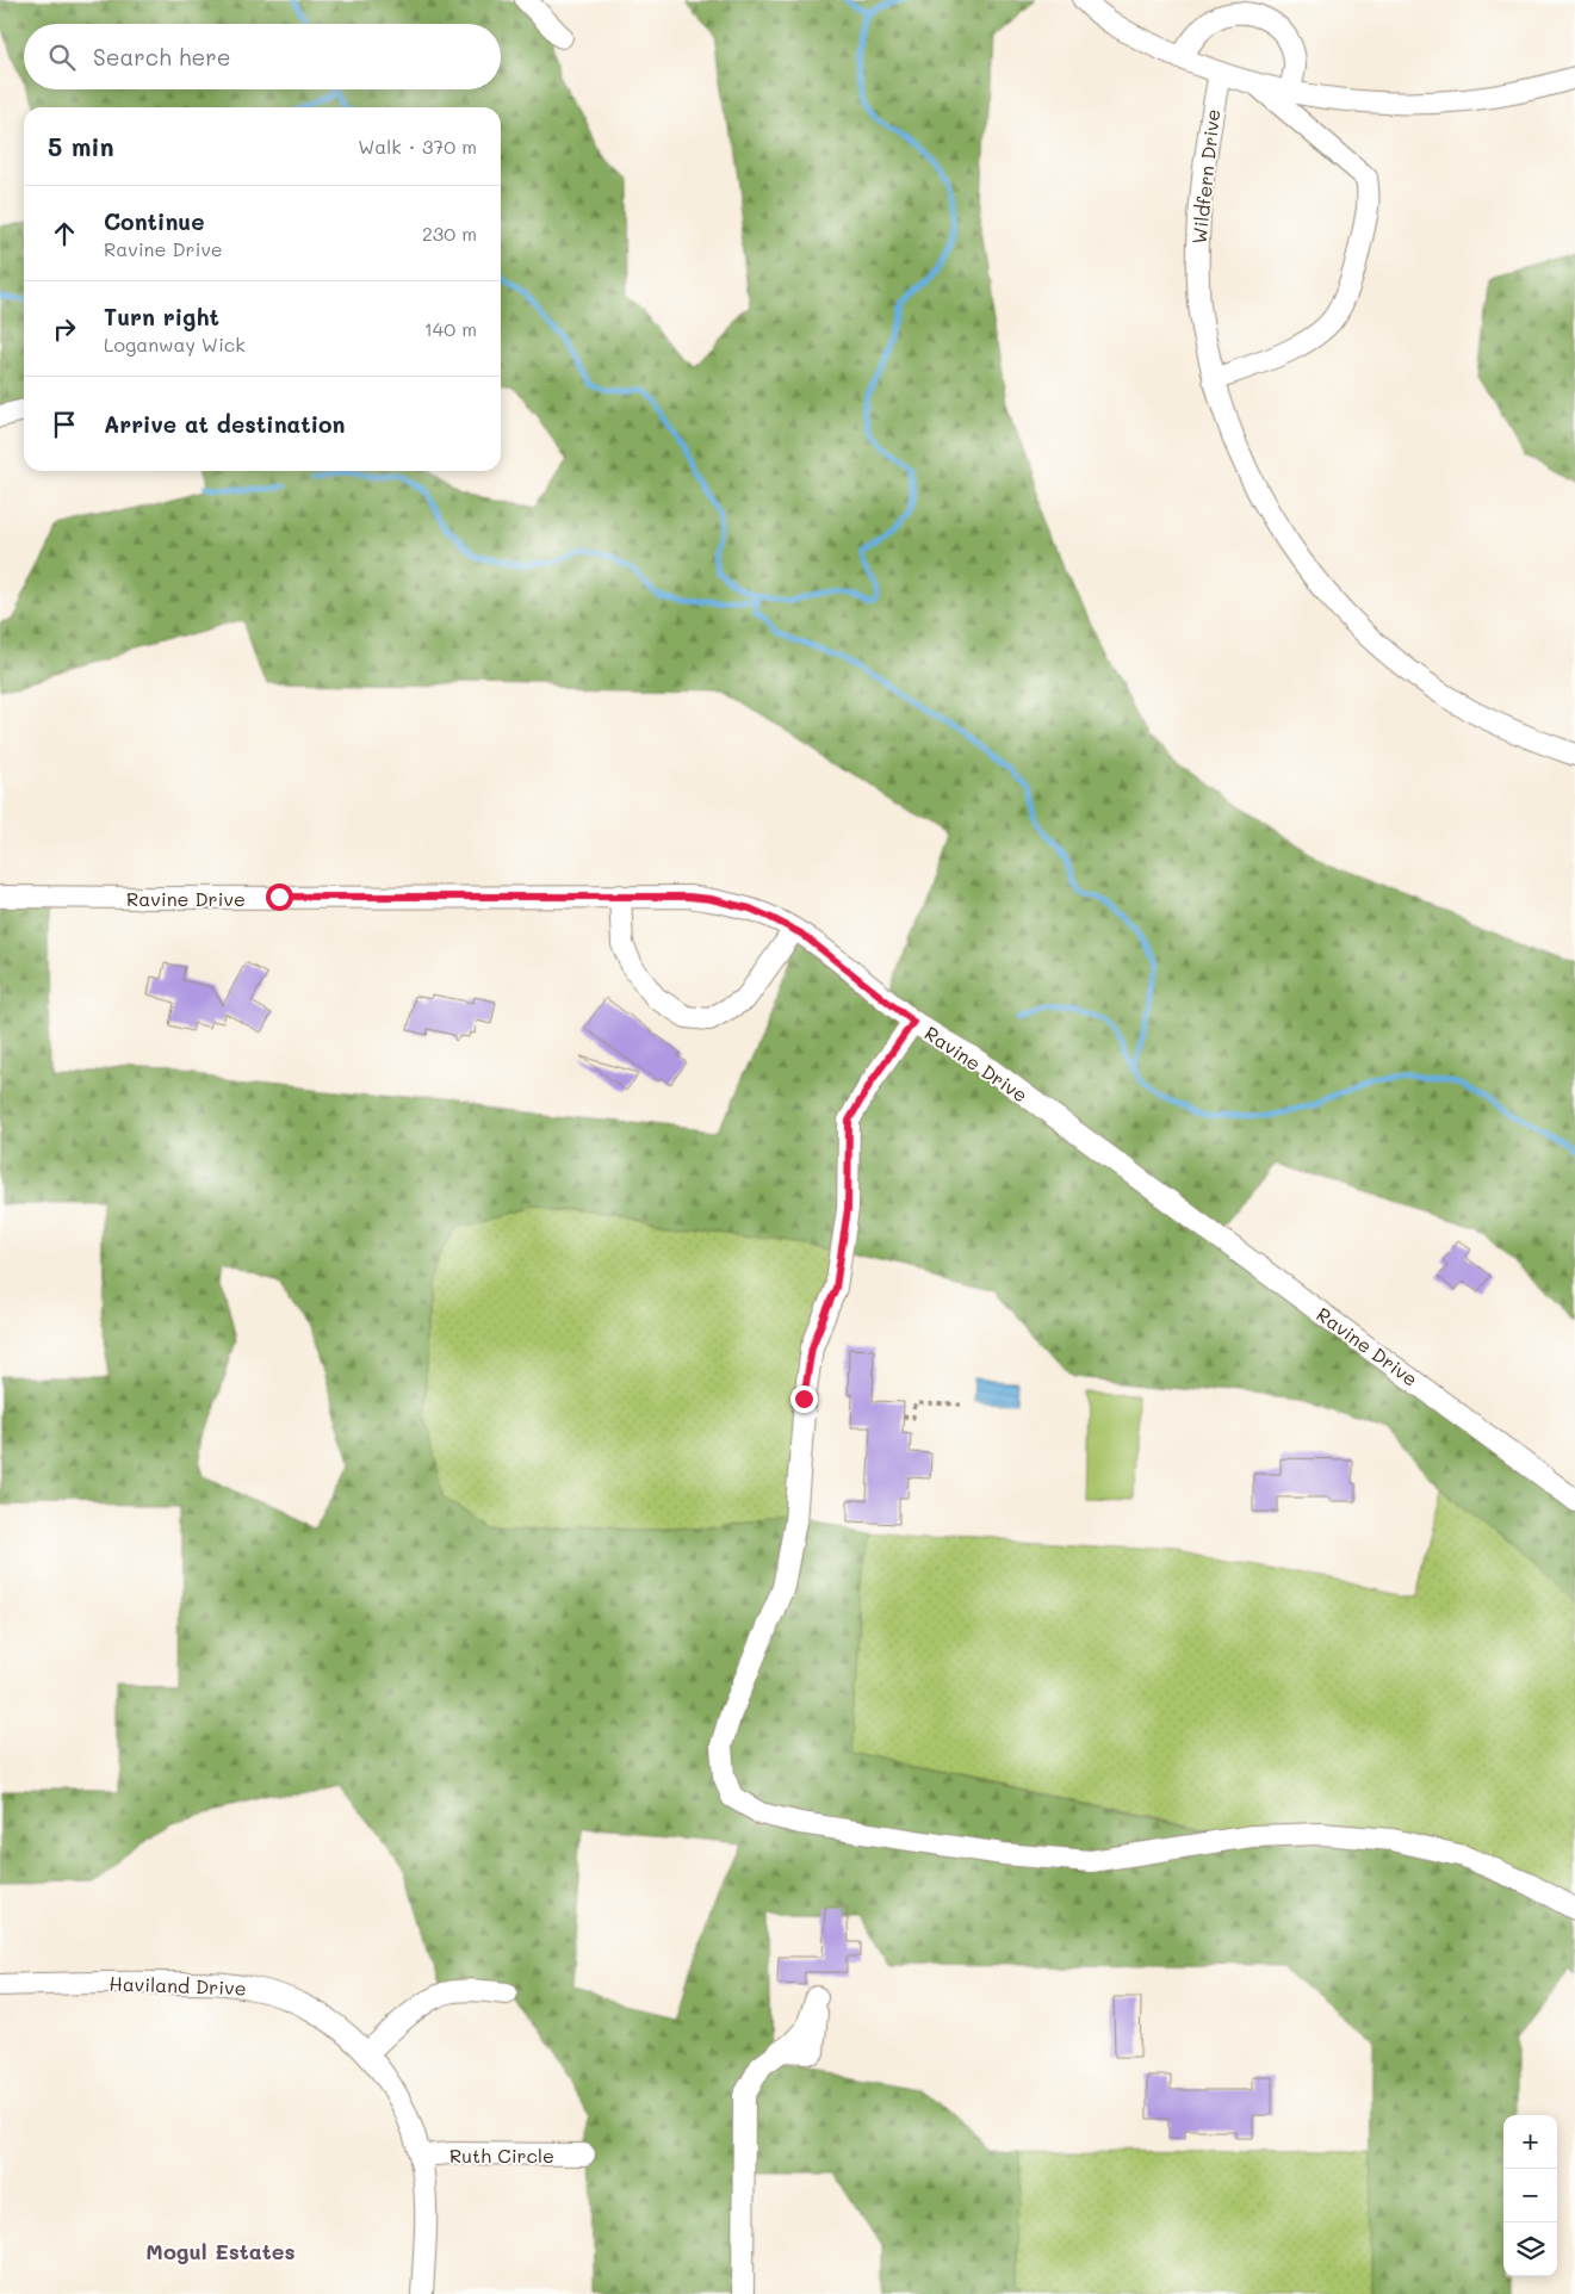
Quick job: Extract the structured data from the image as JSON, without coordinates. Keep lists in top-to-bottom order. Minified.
{"streets":{"street":["Wildfern Drive","Ravine Drive","Haviland Drive","Ruth Circle"]},"crossings":[["Haviland Drive","Ruth Circle"]],"districts":["Mogul Estates"],"page":{"search":"Search here","heading":["5 min","Walk · 370 m"],"list":[["Continue","Ravine Drive","230 m"],["Turn right","Loganway Wick","140 m"],"Arrive at destination"],"map_buttons":["+","−"]}}
